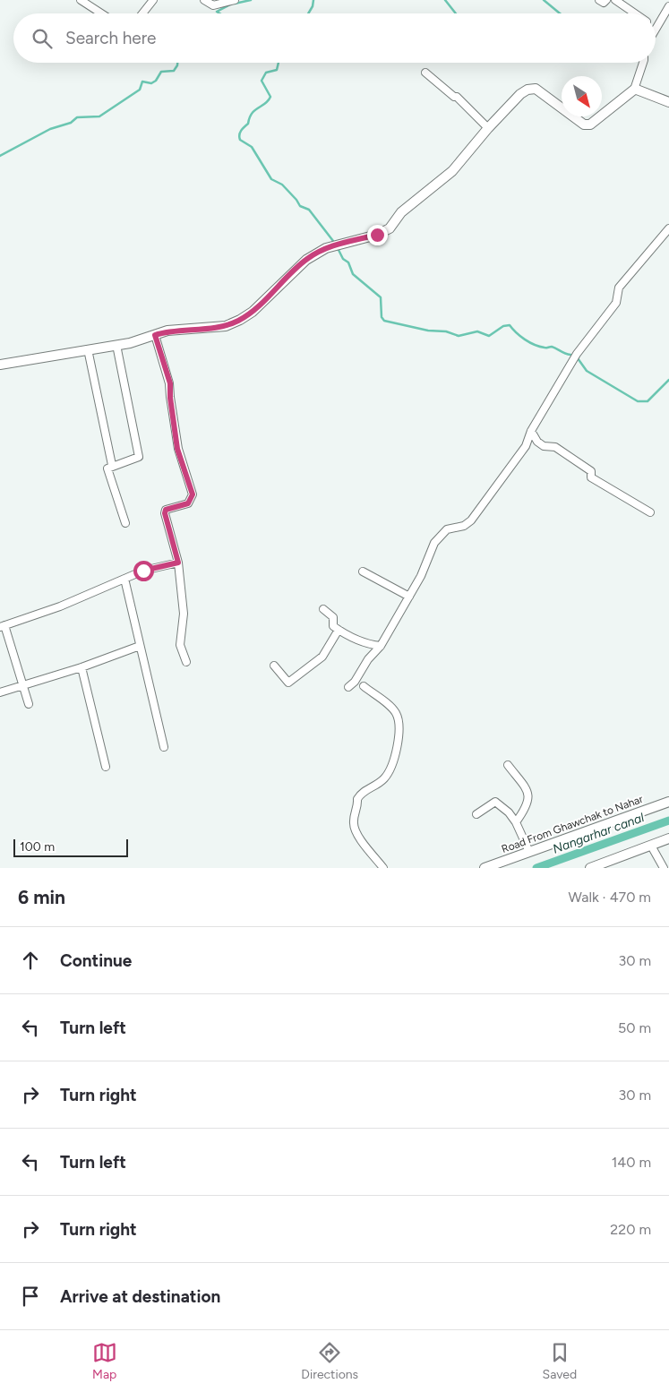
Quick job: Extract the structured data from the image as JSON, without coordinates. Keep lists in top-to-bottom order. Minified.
{"streets":{"street":["Road From Ghawchak to Nahar"]},"water":["Nangarhar canal"],"scale_bar":"100 m","north":"bottom right","page":{"search":"Search here","scale":"100 m","heading":["6 min","Walk · 470 m"],"list":[["Continue","30 m"],["Turn left","50 m"],["Turn right","30 m"],["Turn left","140 m"],["Turn right","220 m"],"Arrive at destination"],"nav":["Map","Directions","Saved"]}}
